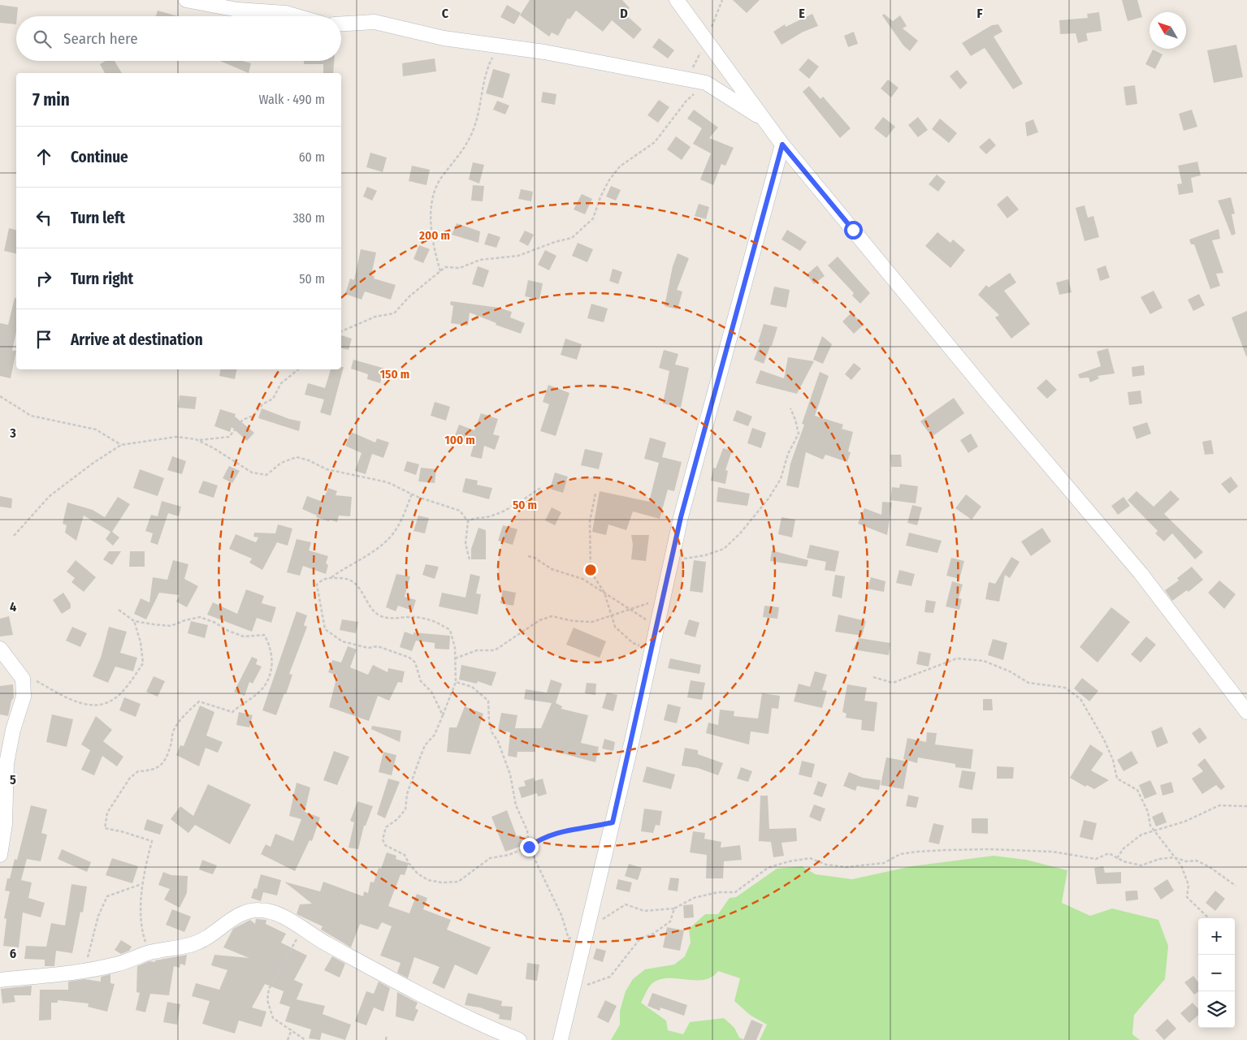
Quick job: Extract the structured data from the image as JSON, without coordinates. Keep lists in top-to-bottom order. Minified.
{"north":"top left","page":{"search":"Search here","heading":["7 min","Walk · 490 m"],"list":[["Continue","60 m"],["Turn left","380 m"],["Turn right","50 m"],"Arrive at destination"],"map_buttons":["+","−"]},"grid":{"columns":["C","D","E","F"],"rows":["3","4","5","6"]},"rings":["200 m","150 m","100 m","50 m"]}
